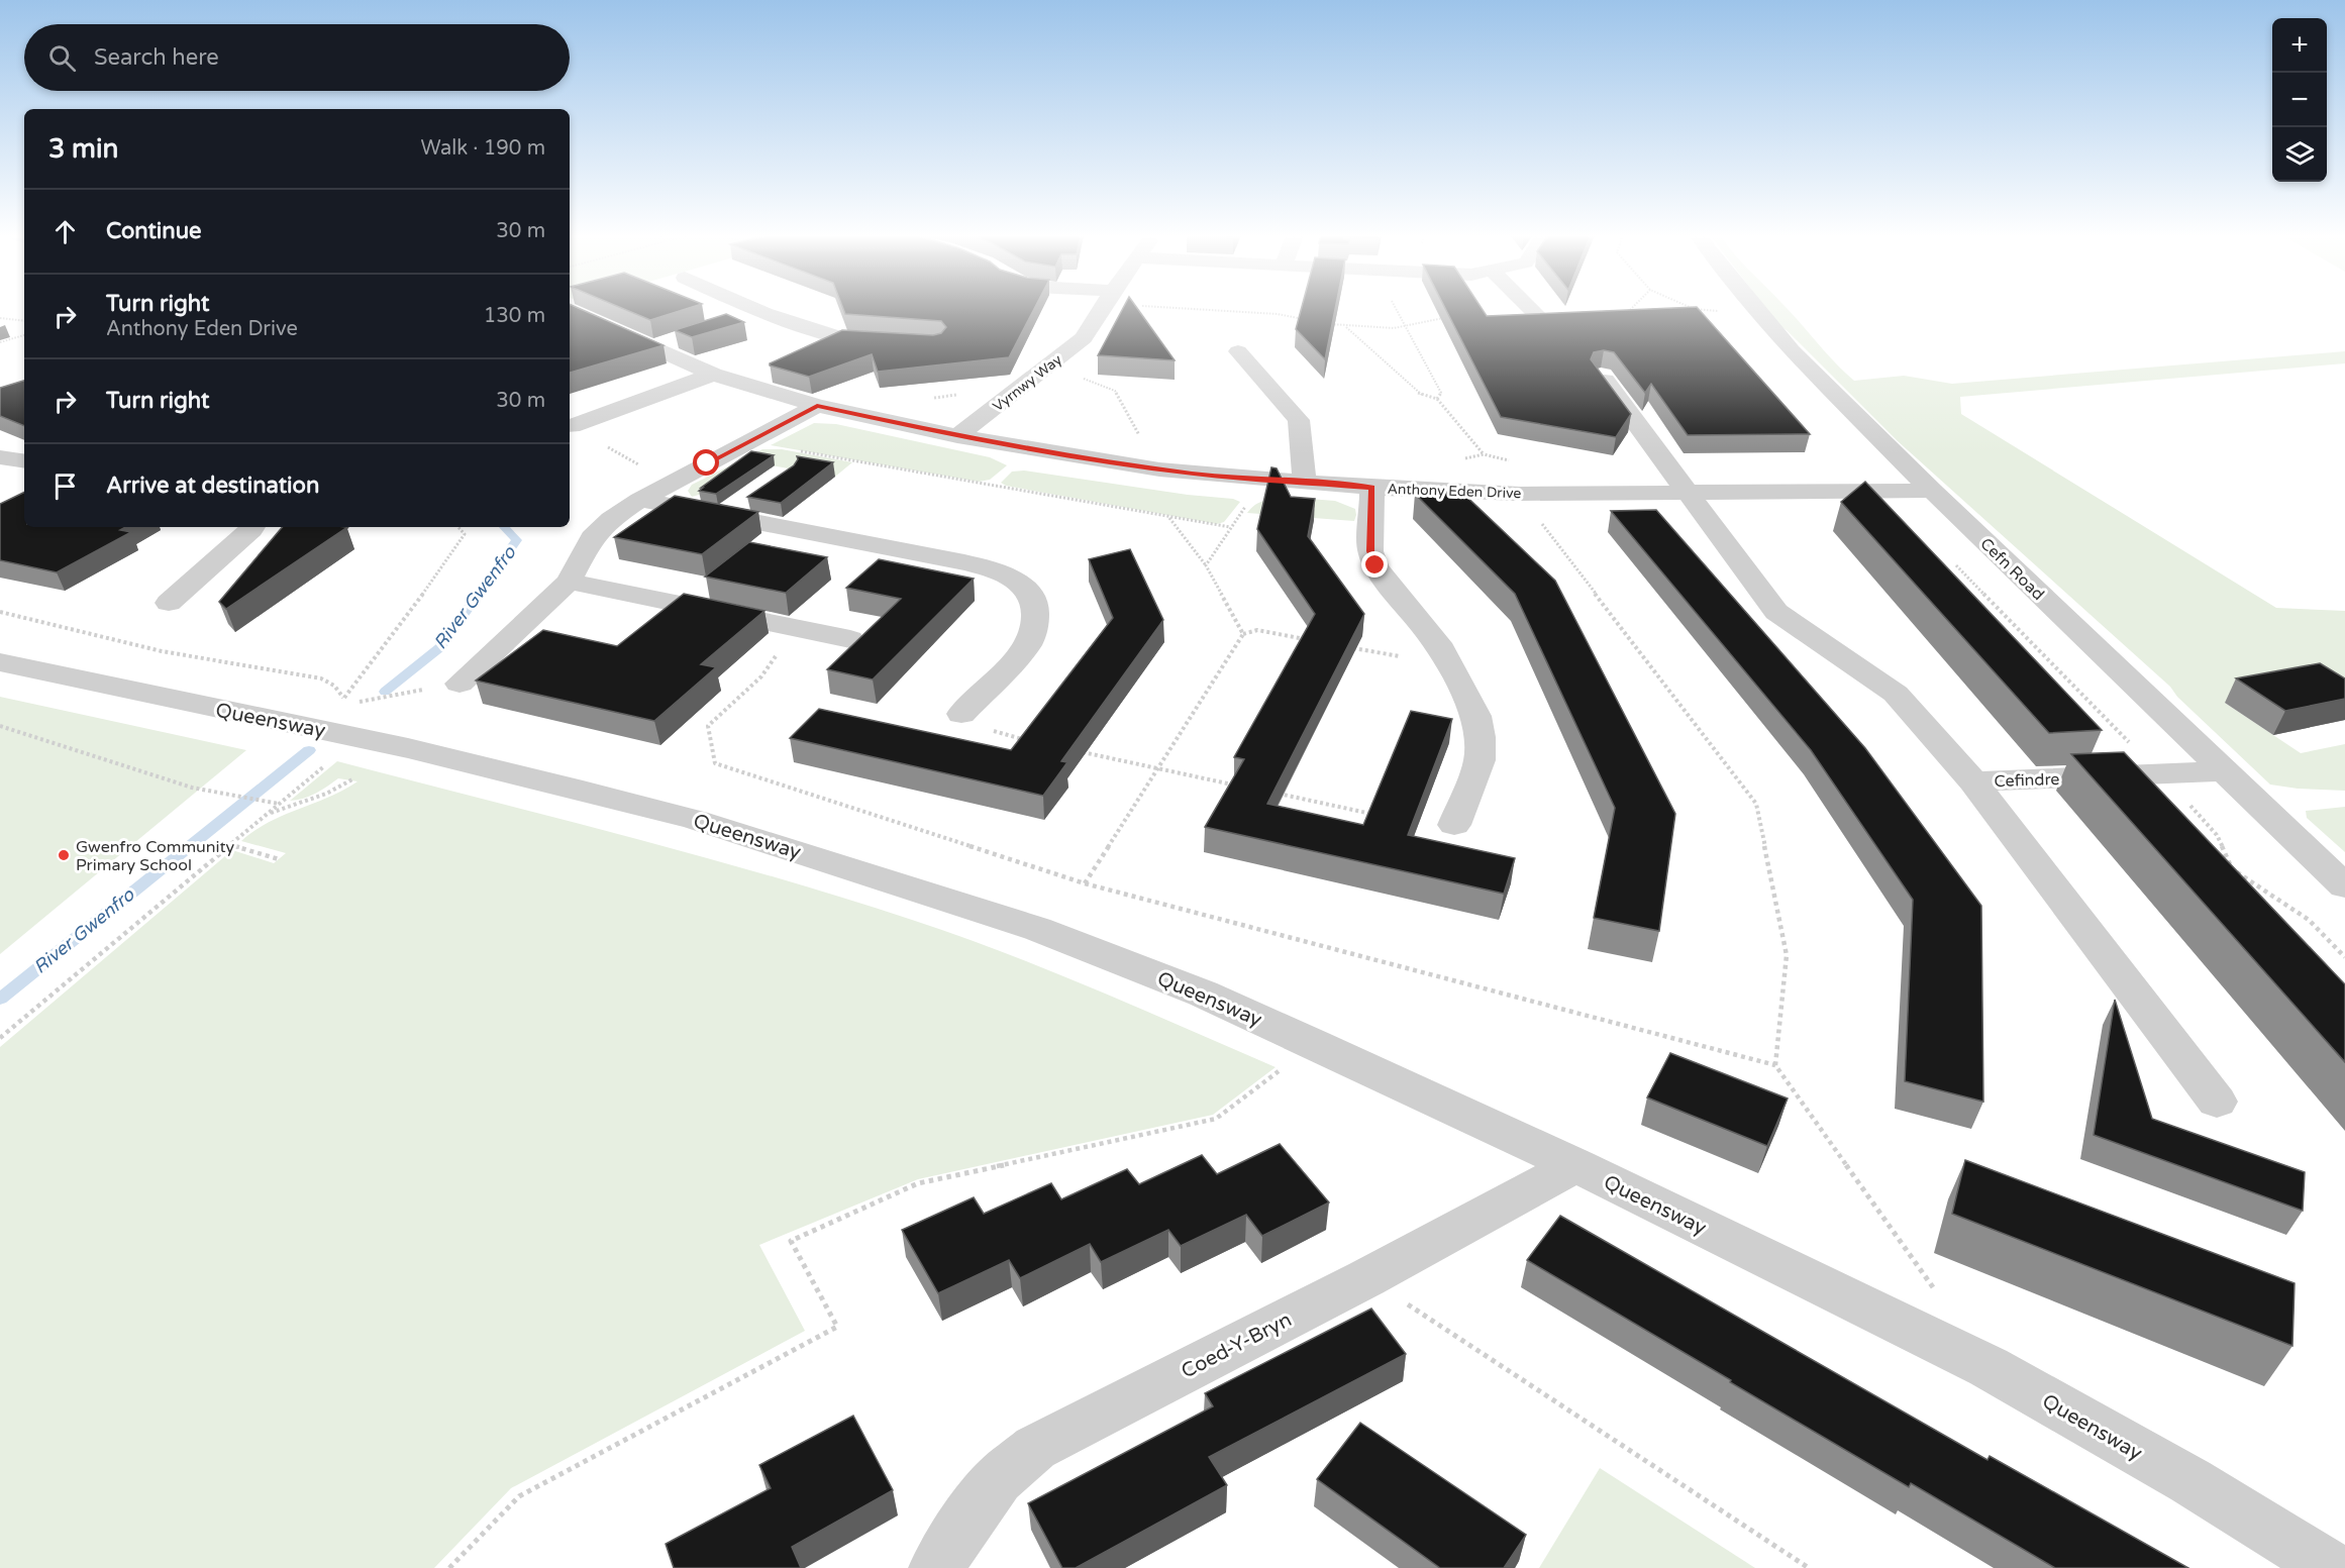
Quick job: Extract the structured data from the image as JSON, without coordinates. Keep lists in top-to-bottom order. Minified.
{"streets":{"street":["Vyrnwy Way","Anthony Eden Drive","Cefn Road","Queensway","Cefindre","Coed-Y-Bryn"]},"crossings":[["Vyrnwy Way","Anthony Eden Drive"],["Anthony Eden Drive","Cefn Road"],["Cefn Road","Cefindre"],["Queensway","Coed-Y-Bryn"]],"water":["River Gwenfro"],"places":["Gwenfro Community Primary School"],"page":{"map_buttons":["+","−"],"search":"Search here","heading":["3 min","Walk · 190 m"],"list":[["Continue","30 m"],["Turn right","Anthony Eden Drive","130 m"],["Turn right","30 m"],"Arrive at destination"]}}
